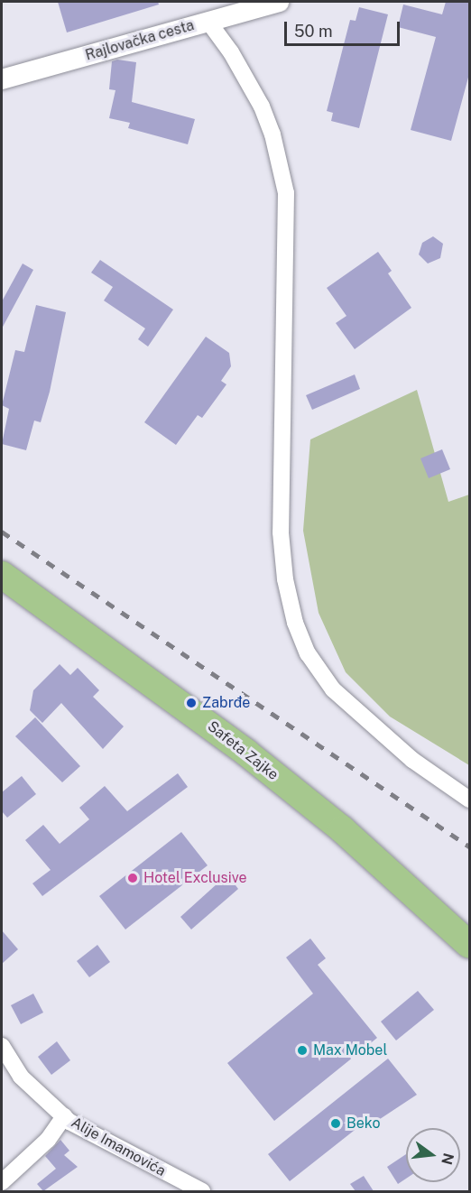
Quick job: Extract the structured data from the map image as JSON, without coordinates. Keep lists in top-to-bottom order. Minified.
{"streets":{"main road":["Safeta Zajke"],"street":["Rajlovačka cesta","Alije Imamovića"]},"places":["Zabrđe","Hotel Exclusive","Max Mobel","Beko"],"scale_bar":"50 m","north":"right"}
